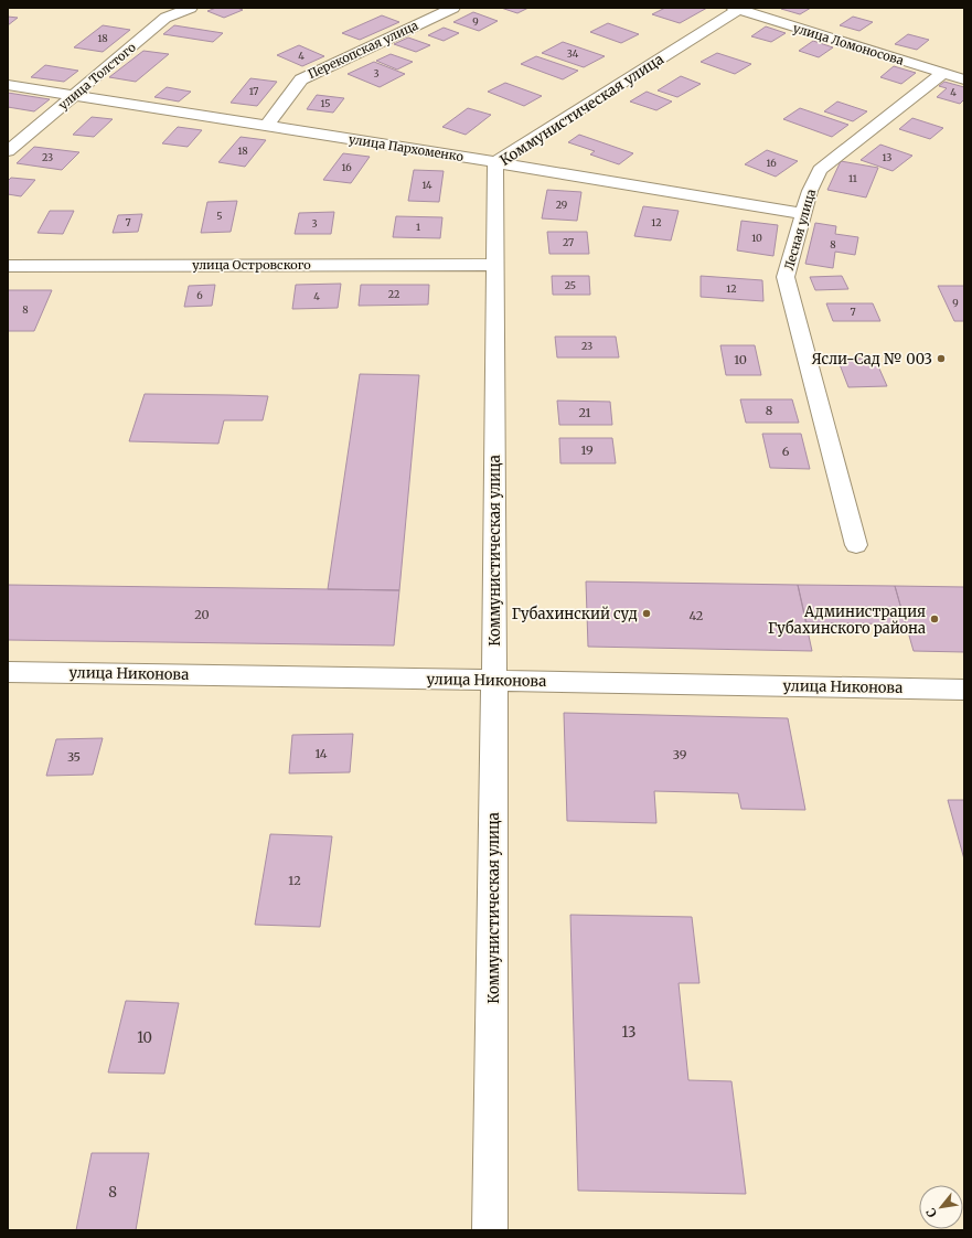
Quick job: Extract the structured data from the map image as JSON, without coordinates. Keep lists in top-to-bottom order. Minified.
{"streets":{"street":["улица Ломоносова","Перекопская улица","улица Толстого","Коммунистическая улица","улица Пархоменко","Лесная улица","улица Островского","улица Никонова"]},"crossings":[["улица Ломоносова","Коммунистическая улица"],["улица Ломоносова","Лесная улица"],["Перекопская улица","улица Пархоменко"],["улица Толстого","улица Пархоменко"],["Коммунистическая улица","улица Пархоменко"],["Коммунистическая улица","улица Островского"],["Коммунистическая улица","улица Никонова"],["улица Пархоменко","Лесная улица"]],"places":["Ясли-Сад № 003","Губахинский суд","Администрация Губахинского района"],"house_numbers":["9","18","34","4","3","17","4","15","18","23","13","16","16","11","14","29","5","7","12","3","1","10","27","8","25","12","22","6","4","9","8","7","23","10","8","21","19","6","20","42","14","39","35","12","13","10","8"],"north":"bottom left"}
